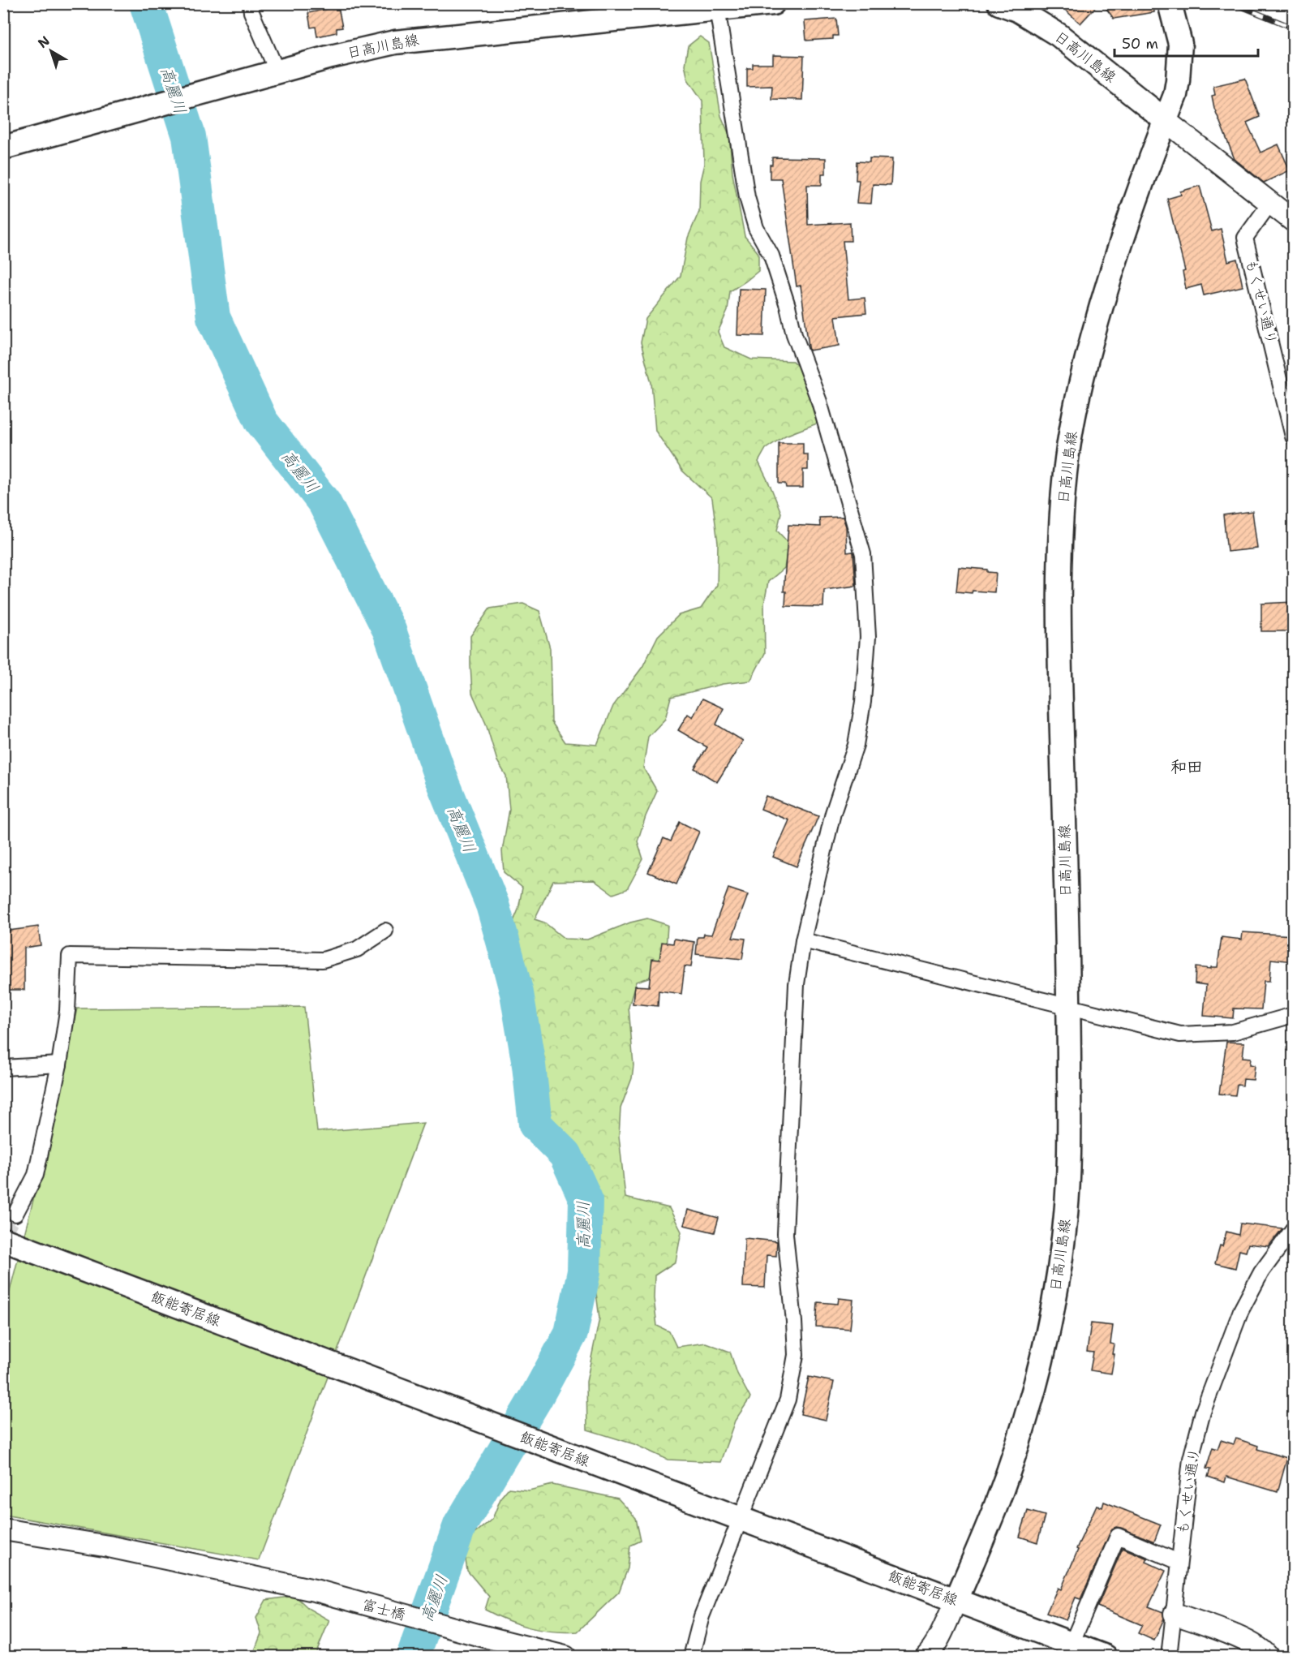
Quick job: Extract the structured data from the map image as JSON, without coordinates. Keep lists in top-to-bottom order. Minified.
{"streets":{"main road":["日高川島線","飯能寄居線"],"street":["もくせい通り","富士橋"]},"crossings":[["日高川島線","飯能寄居線"]],"districts":["和田"],"water":["高麗川"],"scale_bar":"50 m","north":"top left"}
